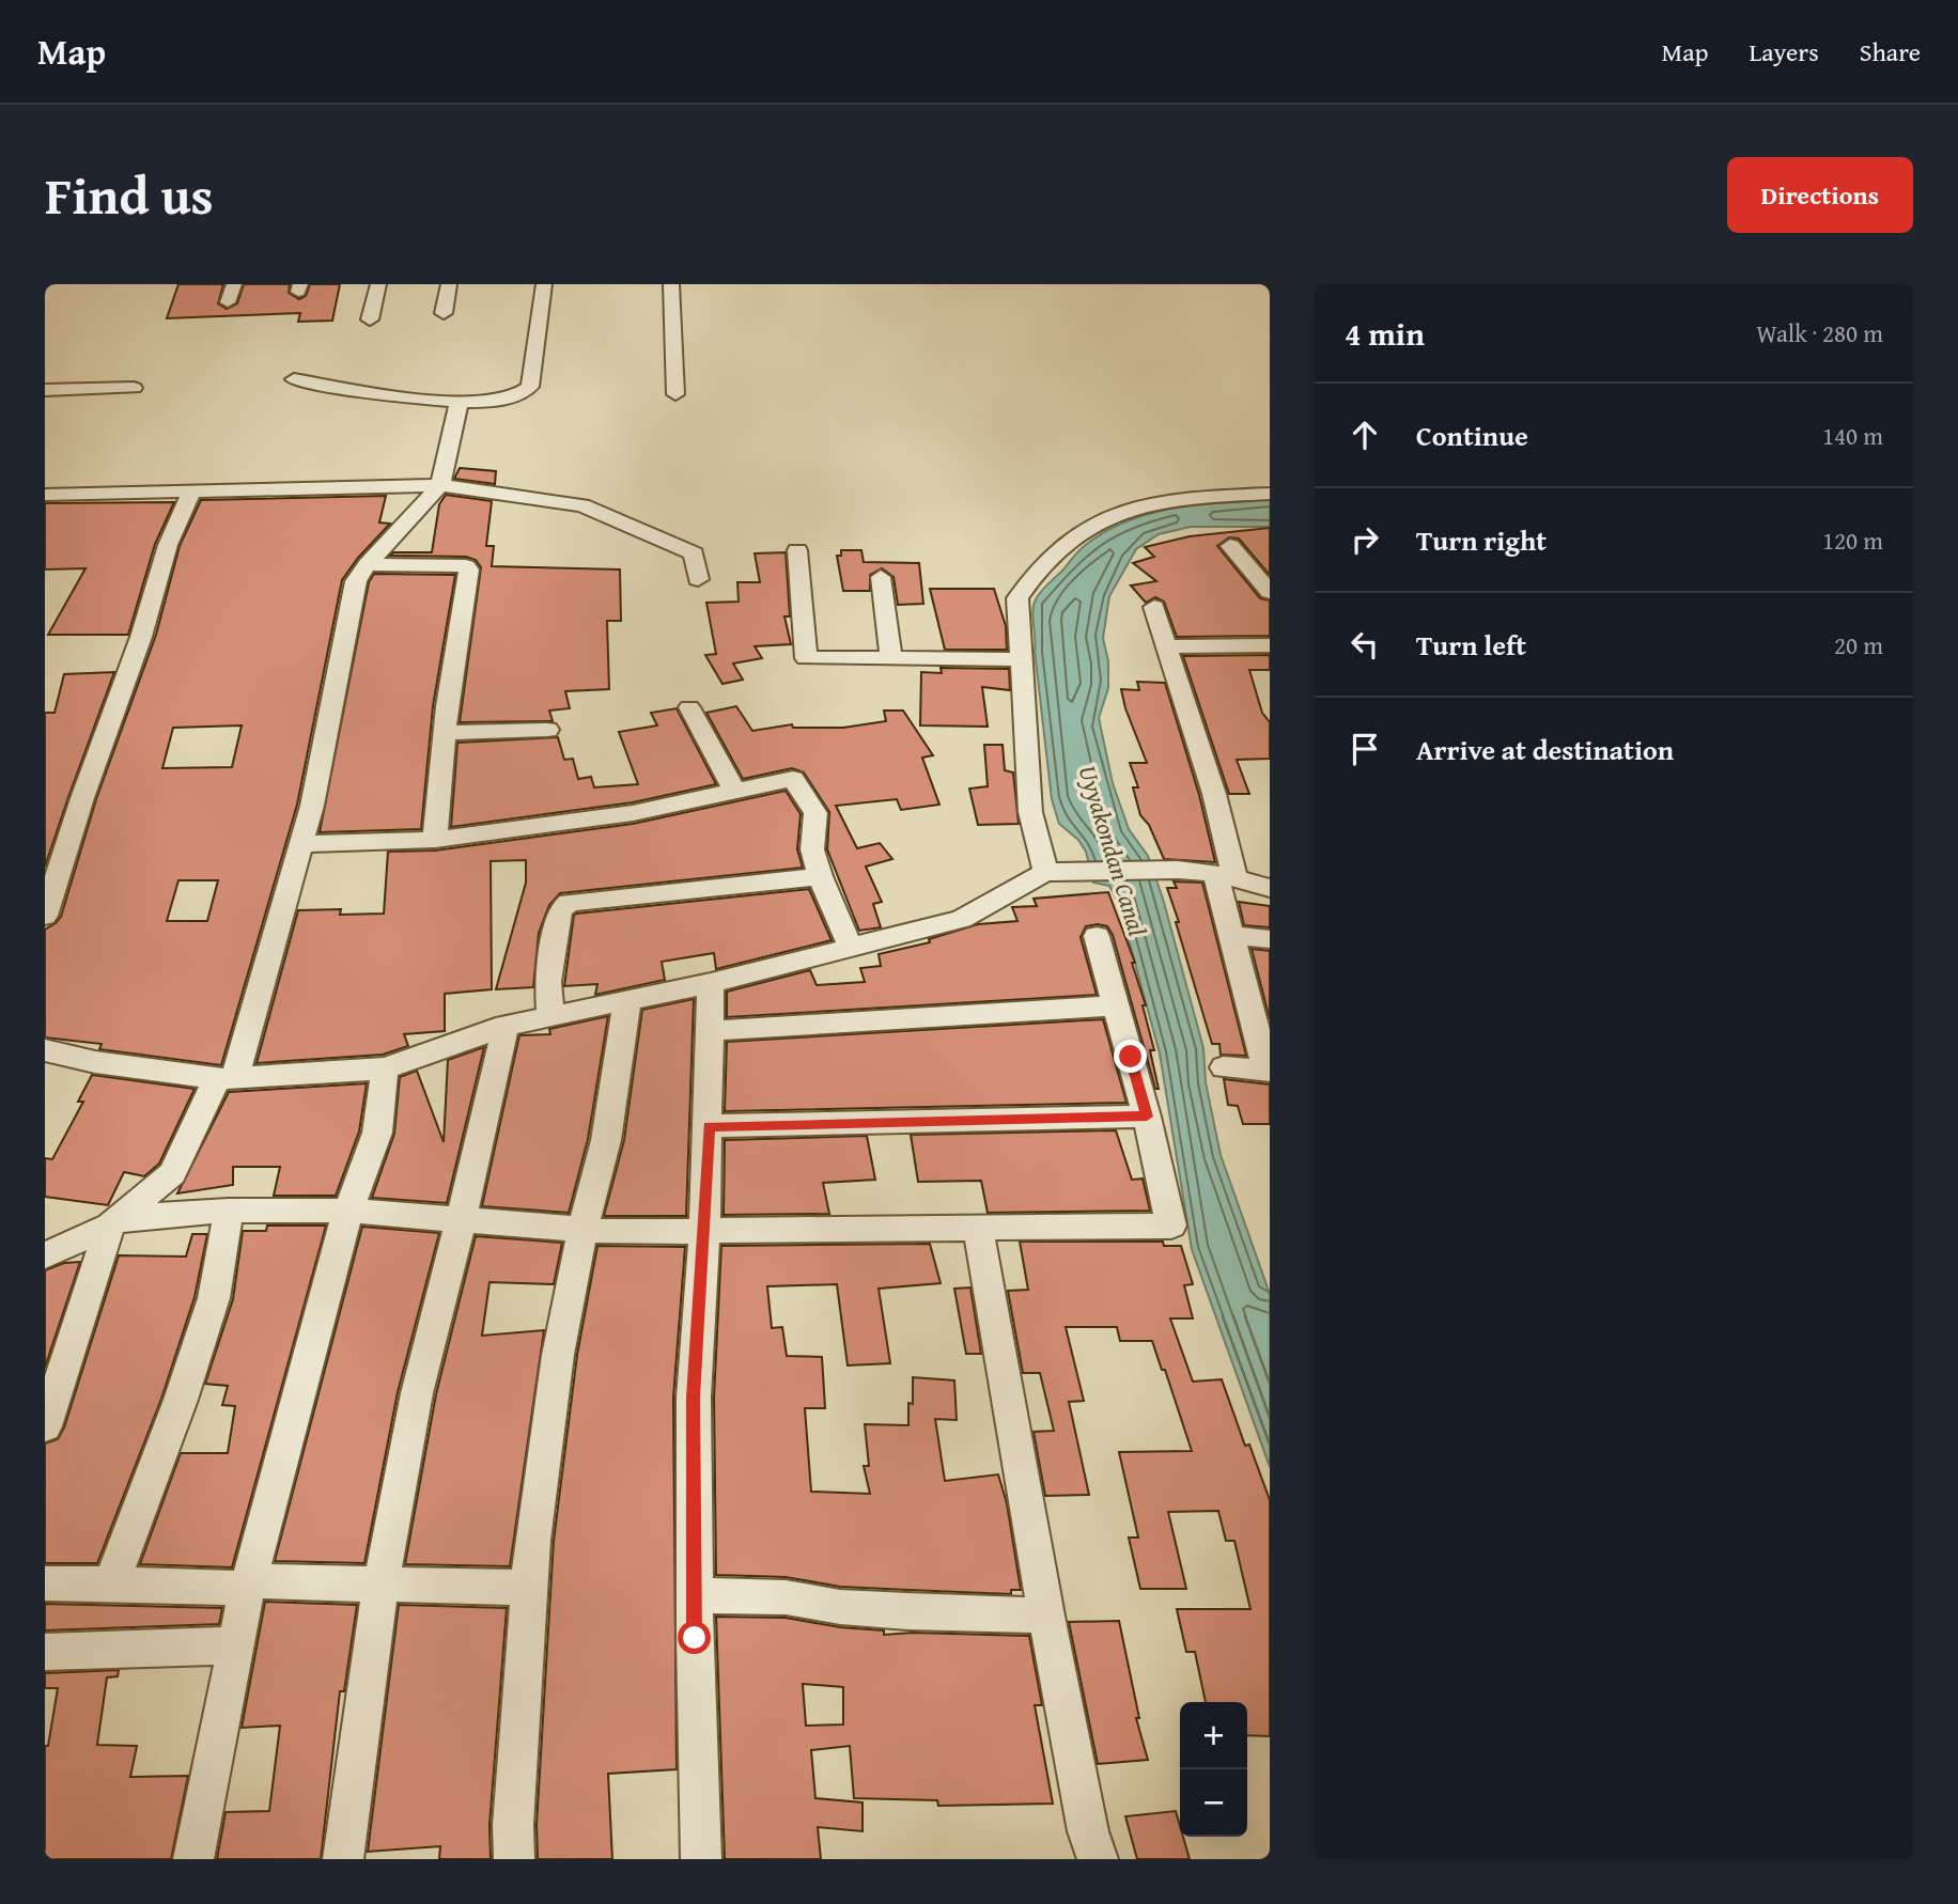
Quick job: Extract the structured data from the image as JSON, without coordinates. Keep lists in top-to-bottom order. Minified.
{"water":["Uyyakondan Canal"],"page":{"header":"Map","nav":["Map","Layers","Share"],"title":"Find us","buttons":"Directions","heading":["4 min","Walk · 280 m"],"list":[["Continue","140 m"],["Turn right","120 m"],["Turn left","20 m"],"Arrive at destination"],"map_buttons":["+","−"]}}
